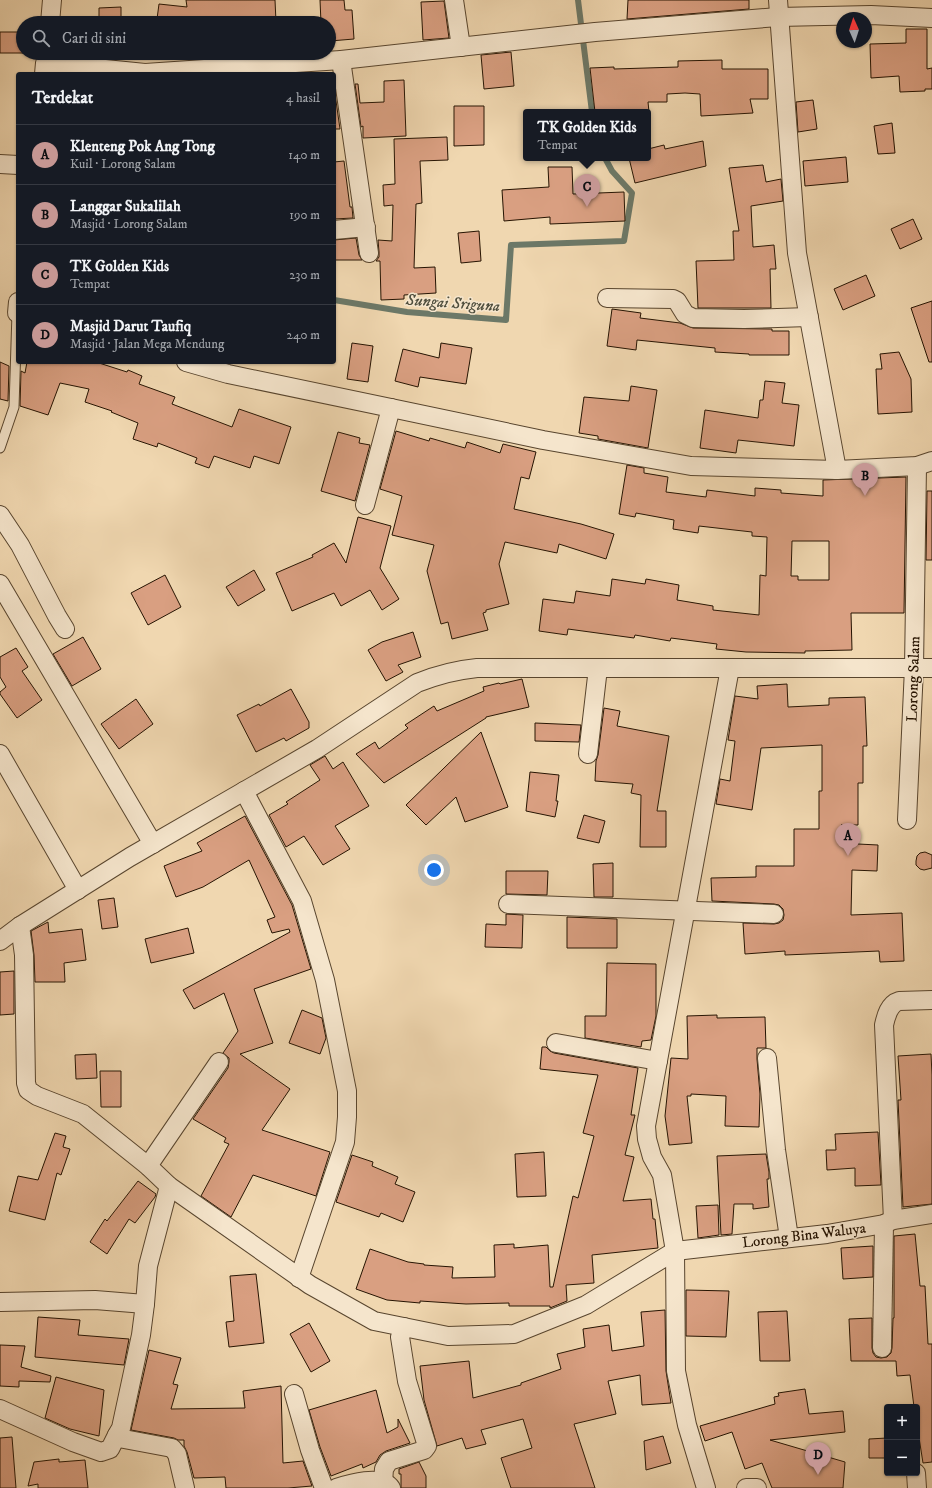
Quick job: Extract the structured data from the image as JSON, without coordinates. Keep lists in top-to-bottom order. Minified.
{"streets":{"street":["Lorong Salam","Lorong Bina Waluya"]},"water":["Sungai Sriguna"],"north":"top","page":{"search":"Cari di sini","heading":["Terdekat","4 hasil"],"popup":["TK Golden Kids","Tempat"],"list":[{"mark":"A","name":"Klenteng Pok Ang Tong","note":"Kuil · Lorong Salam","value":"140 m"},{"mark":"B","name":"Langgar Sukalilah","note":"Masjid · Lorong Salam","value":"190 m"},{"mark":"C","name":"TK Golden Kids","note":"Tempat","value":"230 m"},{"mark":"D","name":"Masjid Darut Taufiq","note":"Masjid · Jalan Mega Mendung","value":"240 m"}],"pins":["C","B","A","D"],"map_buttons":["+","−"]}}
